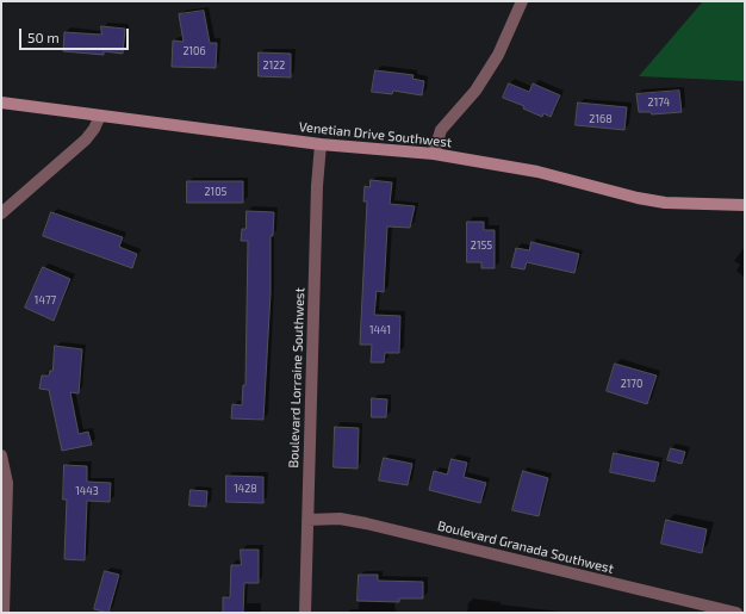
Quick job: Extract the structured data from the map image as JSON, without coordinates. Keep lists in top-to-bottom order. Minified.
{"streets":{"street":["Venetian Drive Southwest","Boulevard Lorraine Southwest","Boulevard Granada Southwest"]},"crossings":[["Venetian Drive Southwest","Boulevard Lorraine Southwest"],["Boulevard Lorraine Southwest","Boulevard Granada Southwest"]],"house_numbers":["2106","2122","2174","2168","2105","2155","1477","1441","2170","1428","1443"],"scale_bar":"50 m"}
